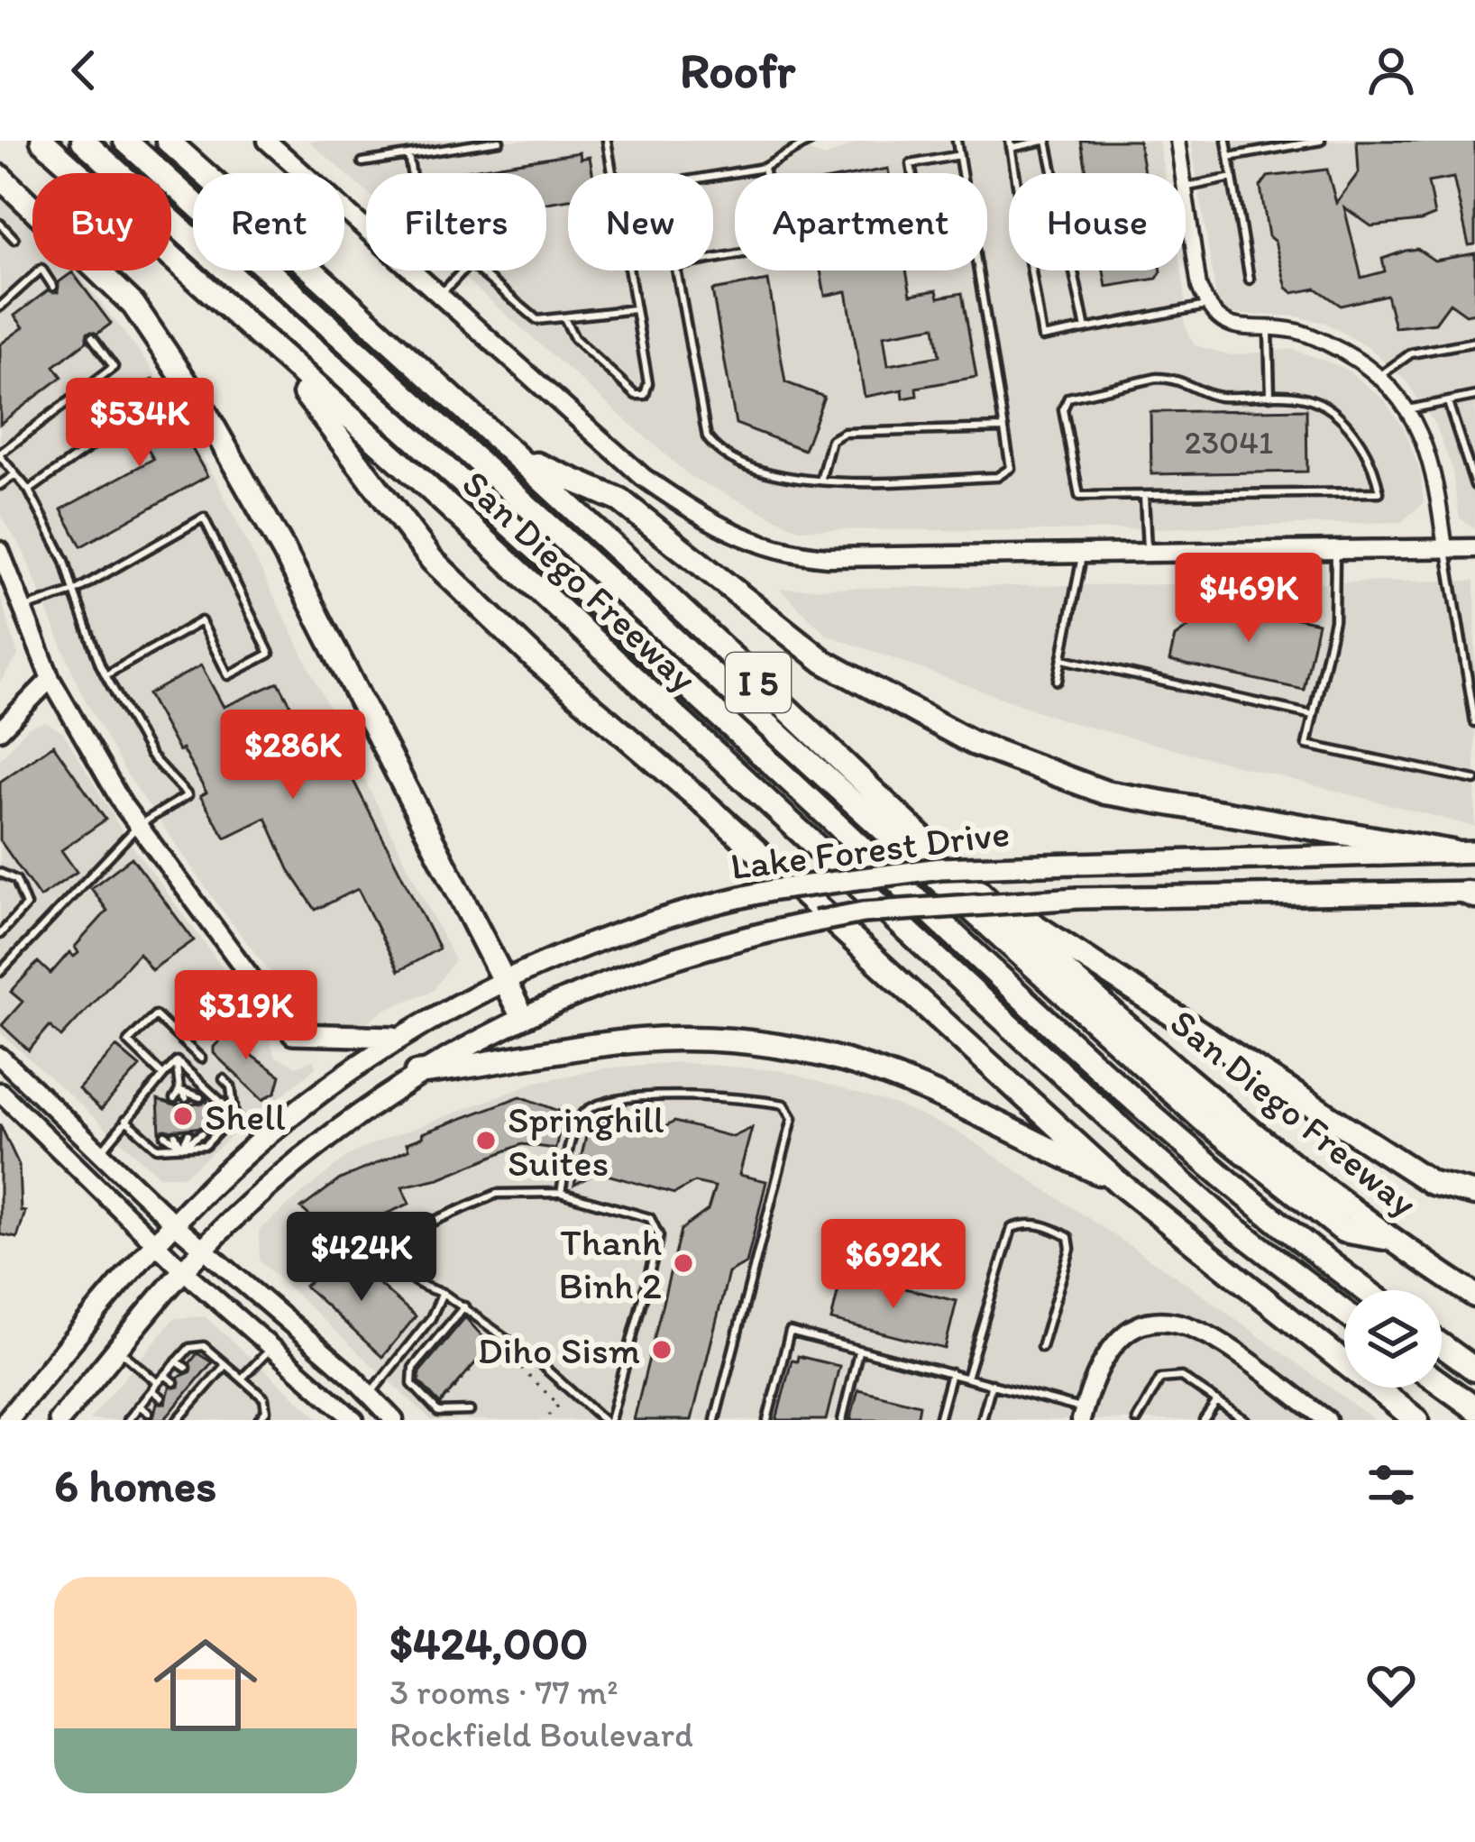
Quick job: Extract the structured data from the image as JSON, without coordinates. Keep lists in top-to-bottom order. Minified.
{"streets":{"highway":["San Diego Freeway","I 5"],"main road":["Lake Forest Drive"]},"places":["Shell","Springhill Suites","Thanh Binh 2","Diho Sism"],"house_numbers":["23041"],"page":{"header":"Roofr","chip":["Buy","Rent","Filters","New","Apartment","House"],"price":["$534K","$469K","$286K","$319K","$424K","$692K"],"heading":"6 homes","list":[{"name":"$424,000","note":"3 rooms · 77 m² · Rockfield Boulevard"}]}}
